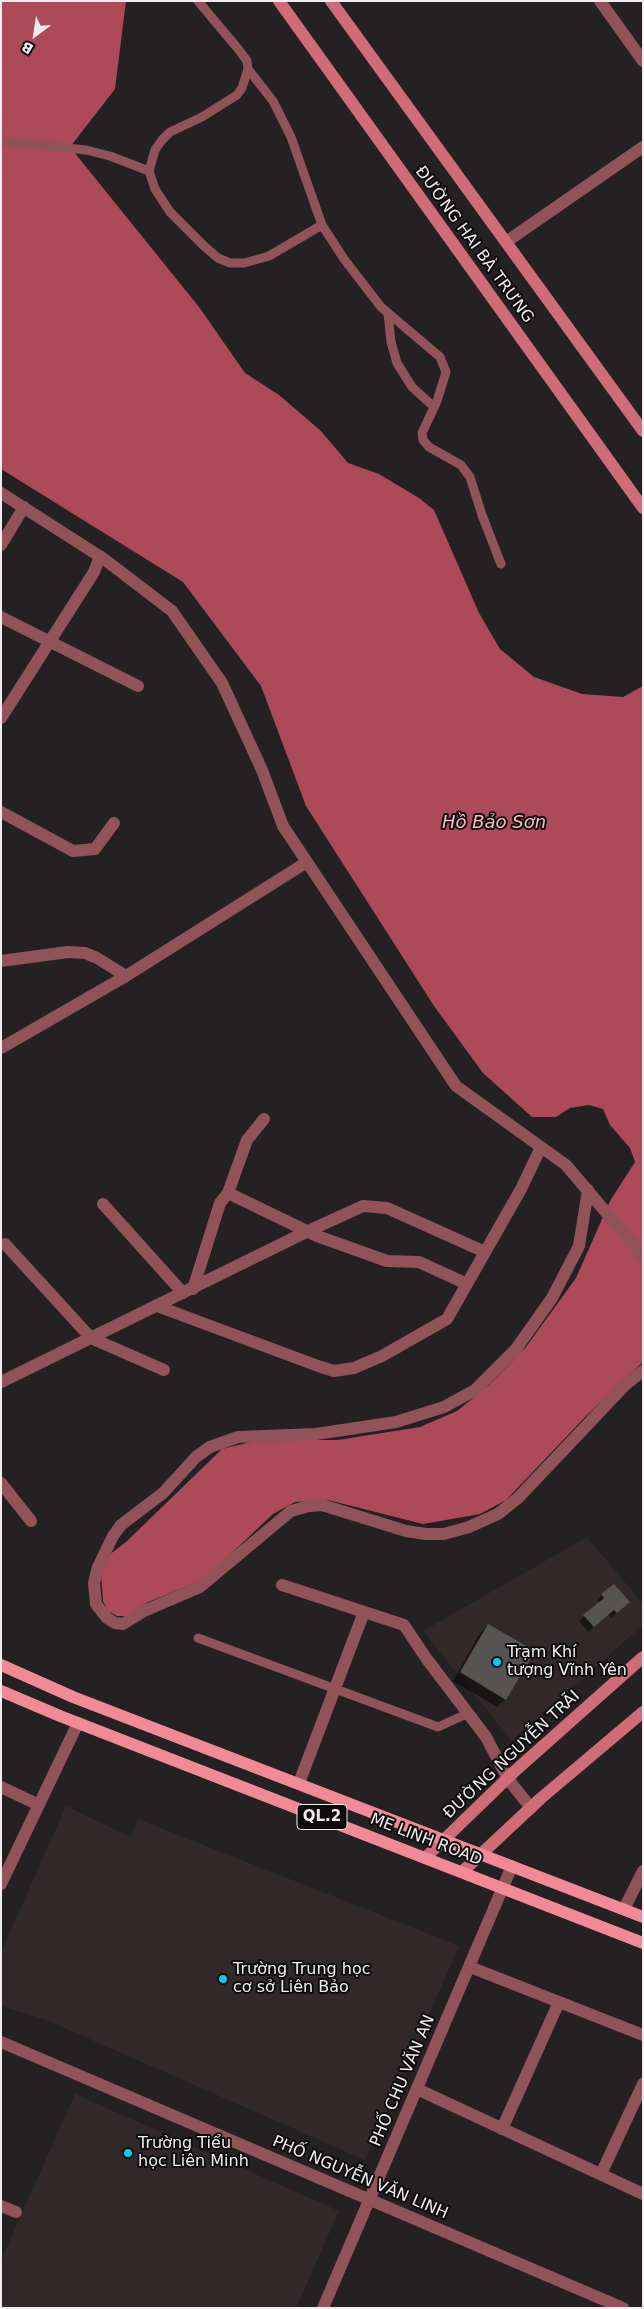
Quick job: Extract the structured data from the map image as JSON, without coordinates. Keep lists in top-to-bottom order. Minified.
{"streets":{"main road":["ĐƯỜNG HAI BÀ TRƯNG","ĐƯỜNG NGUYỄN TRÃI","QL.2","ME LINH ROAD"],"street":["PHỐ CHU VĂN AN","PHỐ NGUYỄN VĂN LINH"]},"crossings":[["ĐƯỜNG NGUYỄN TRÃI","ME LINH ROAD"],["ME LINH ROAD","PHỐ CHU VĂN AN"],["PHỐ CHU VĂN AN","PHỐ NGUYỄN VĂN LINH"]],"water":["Hồ Bảo Sơn"],"places":["Trạm Khí tượng Vĩnh Yên","Trường Trung học cơ sở Liên Bảo","Trường Tiểu học Liên Minh"],"north":"bottom left"}
